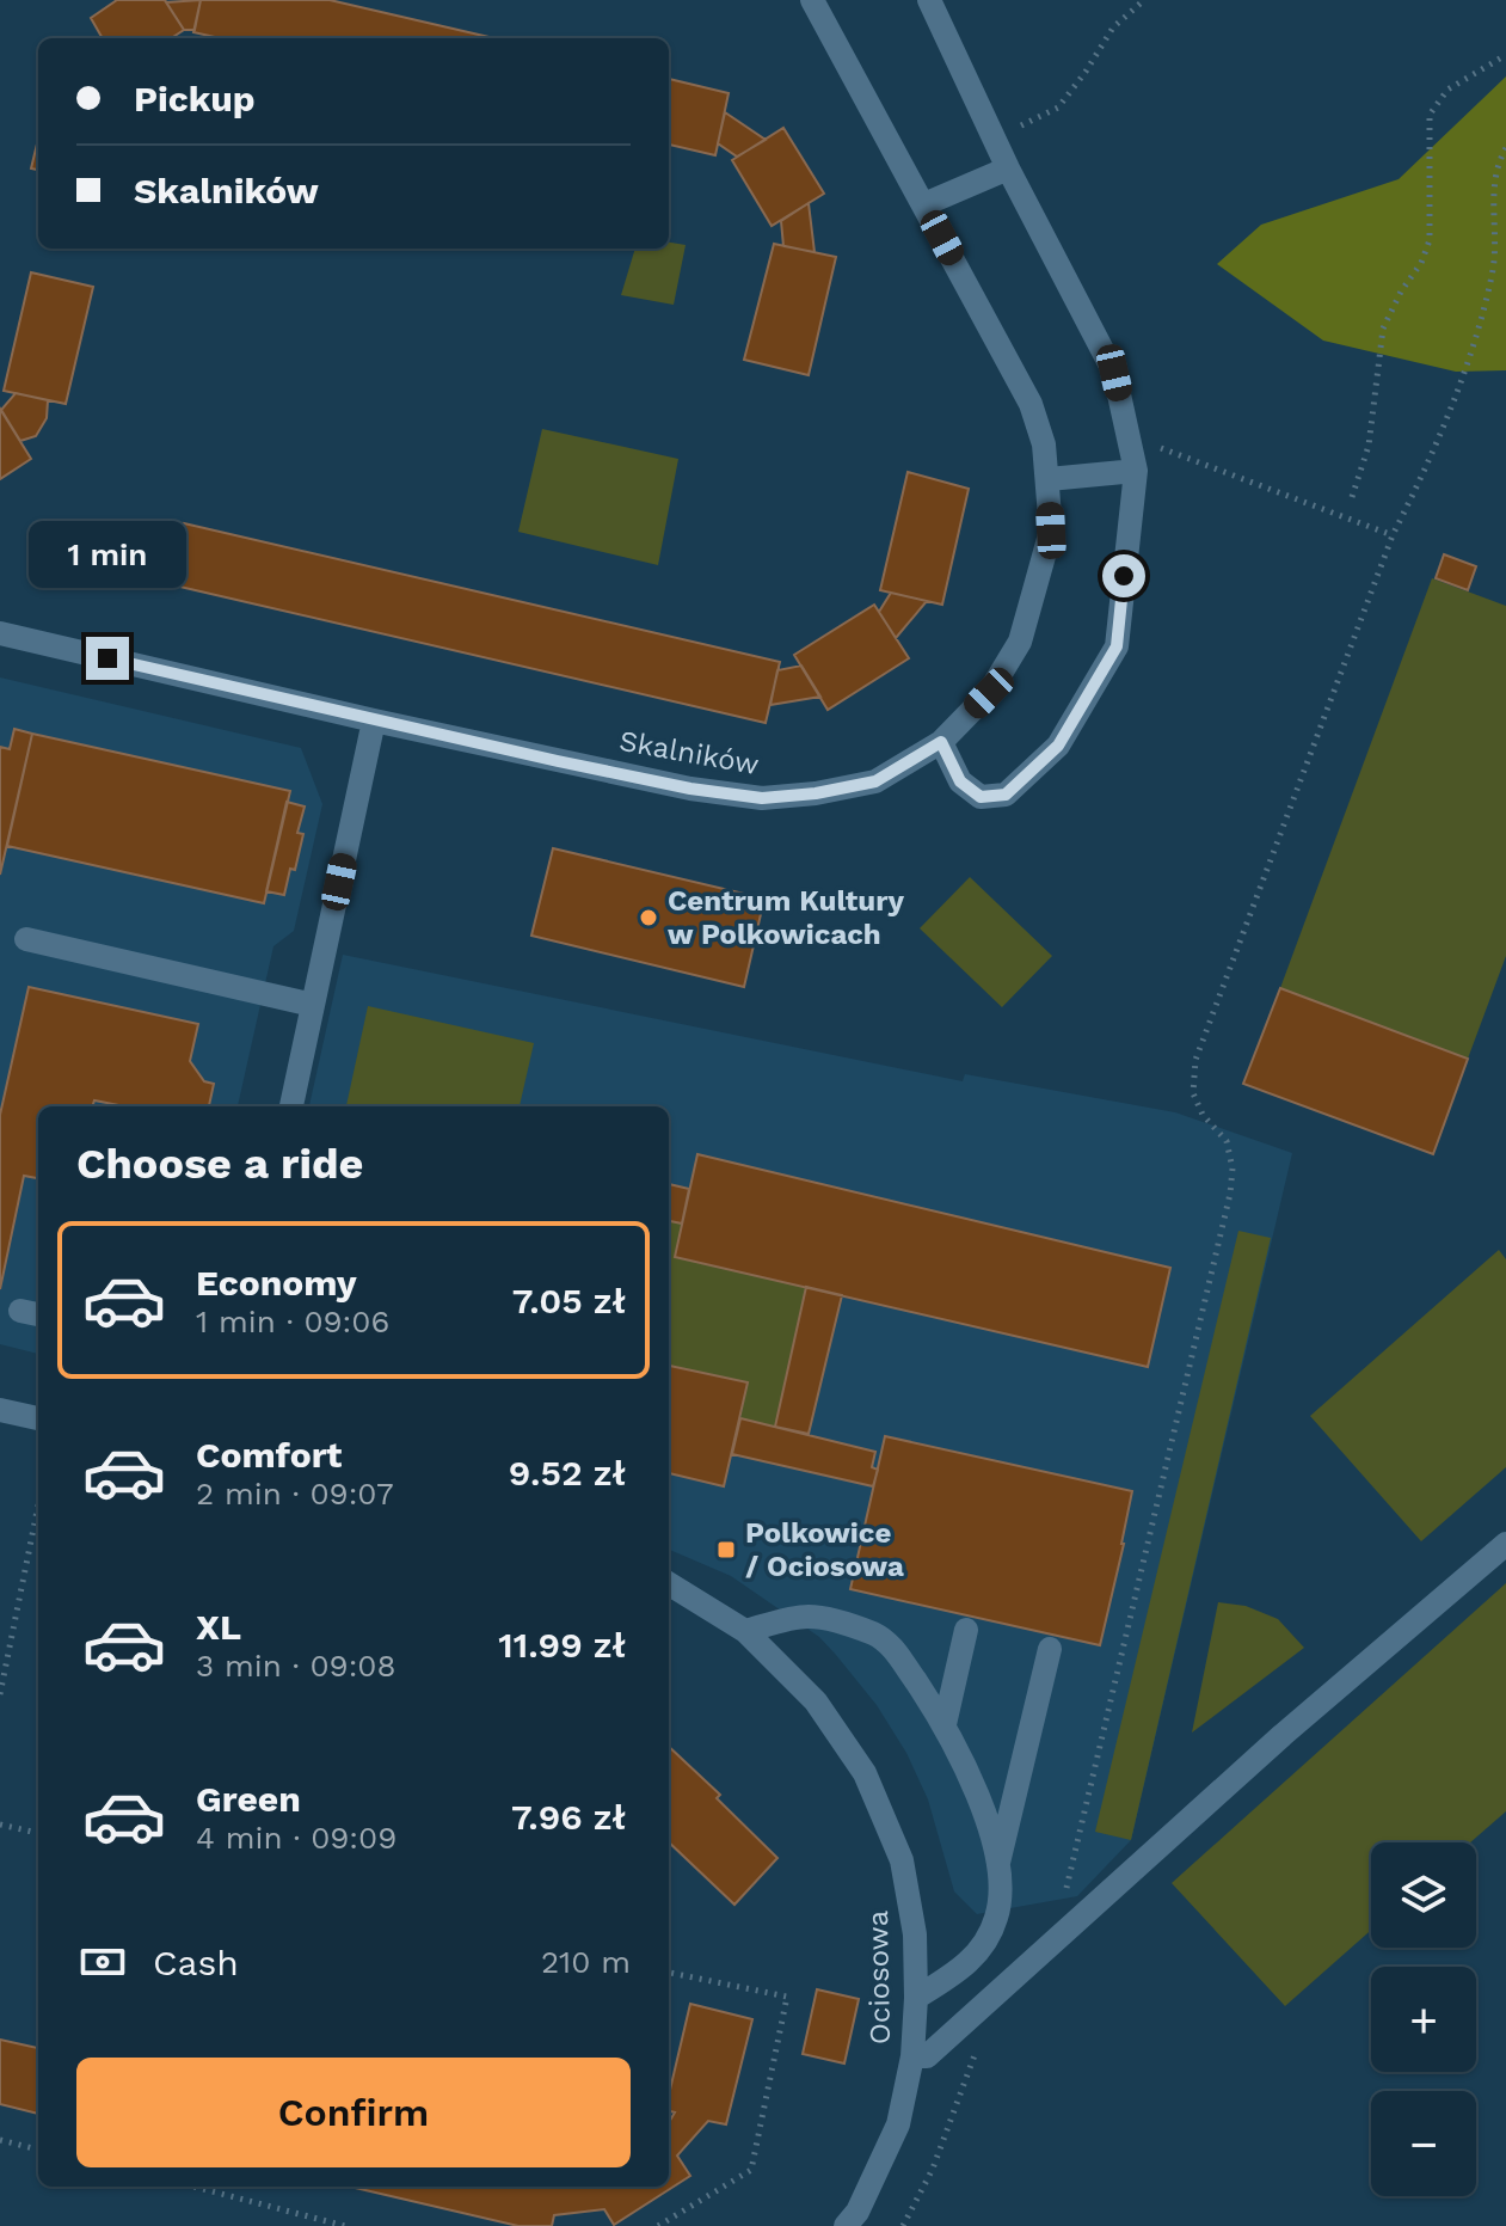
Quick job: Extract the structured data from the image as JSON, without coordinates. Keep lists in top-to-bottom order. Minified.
{"streets":{"street":["Skalników","Ociosowa"]},"places":{"other":["Centrum Kultury w Polkowicach"],"transit":["Polkowice / Ociosowa"]},"page":{"banner":["Pickup","Skalników"],"bubble":"1 min","heading":"Choose a ride","list":[{"name":"Economy","note":"1 min · 09:06","value":"7.05 zł"},{"name":"Comfort","note":"2 min · 09:07","value":"9.52 zł"},{"name":"XL","note":"3 min · 09:08","value":"11.99 zł"},{"name":"Green","note":"4 min · 09:09","value":"7.96 zł"}],"map_buttons":["+","−"],"pay":["Cash","210 m"],"buttons":"Confirm"}}
